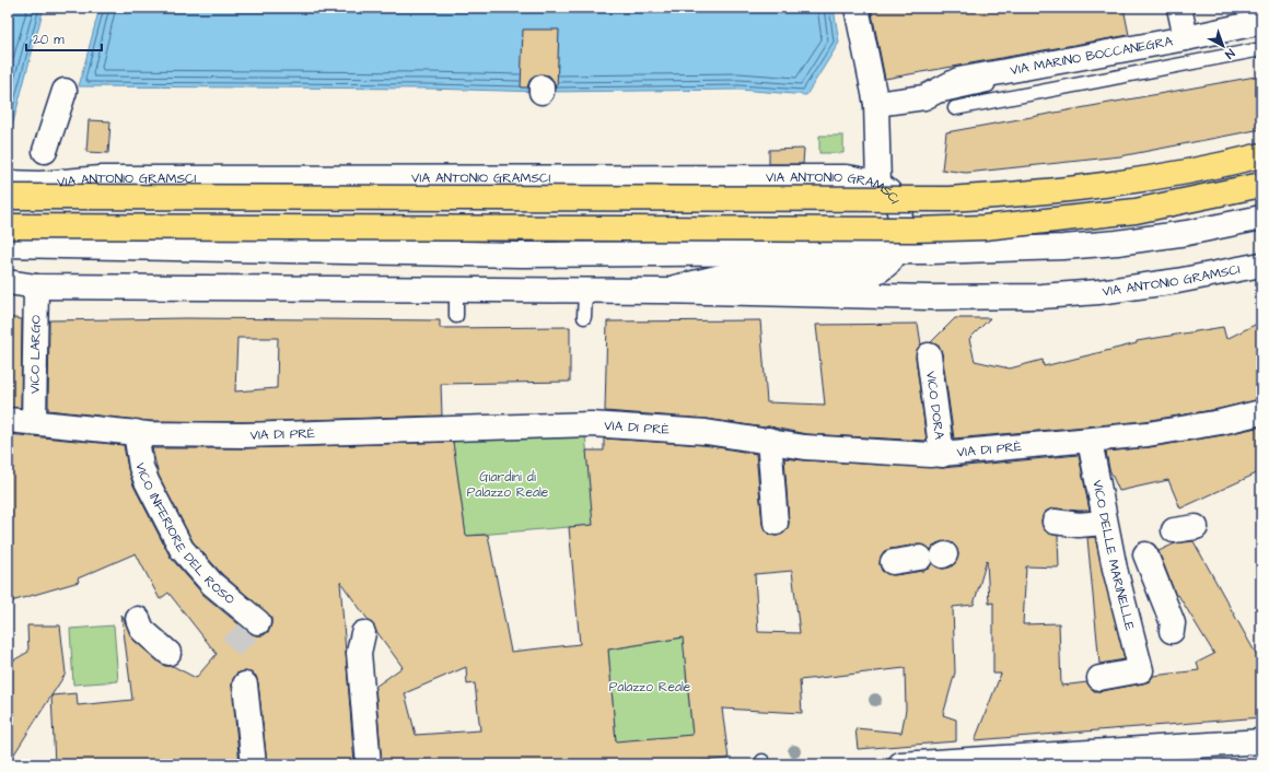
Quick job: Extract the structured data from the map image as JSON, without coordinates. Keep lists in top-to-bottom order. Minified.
{"streets":{"street":["VIA MARINO BOCCANEGRA","VIA ANTONIO GRAMSCI","VICO LARGO","VICO DORA","VIA DI PRÈ","VICO INFERIORE DEL ROSO","VICO DELLE MARINELLE"]},"crossings":[["VIA ANTONIO GRAMSCI","VICO LARGO"],["VICO LARGO","VIA DI PRÈ"],["VICO DORA","VIA DI PRÈ"],["VIA DI PRÈ","VICO INFERIORE DEL ROSO"],["VIA DI PRÈ","VICO DELLE MARINELLE"]],"parks":["Giardini di Palazzo Reale","Palazzo Reale"],"scale_bar":"20 m","north":"bottom right"}
